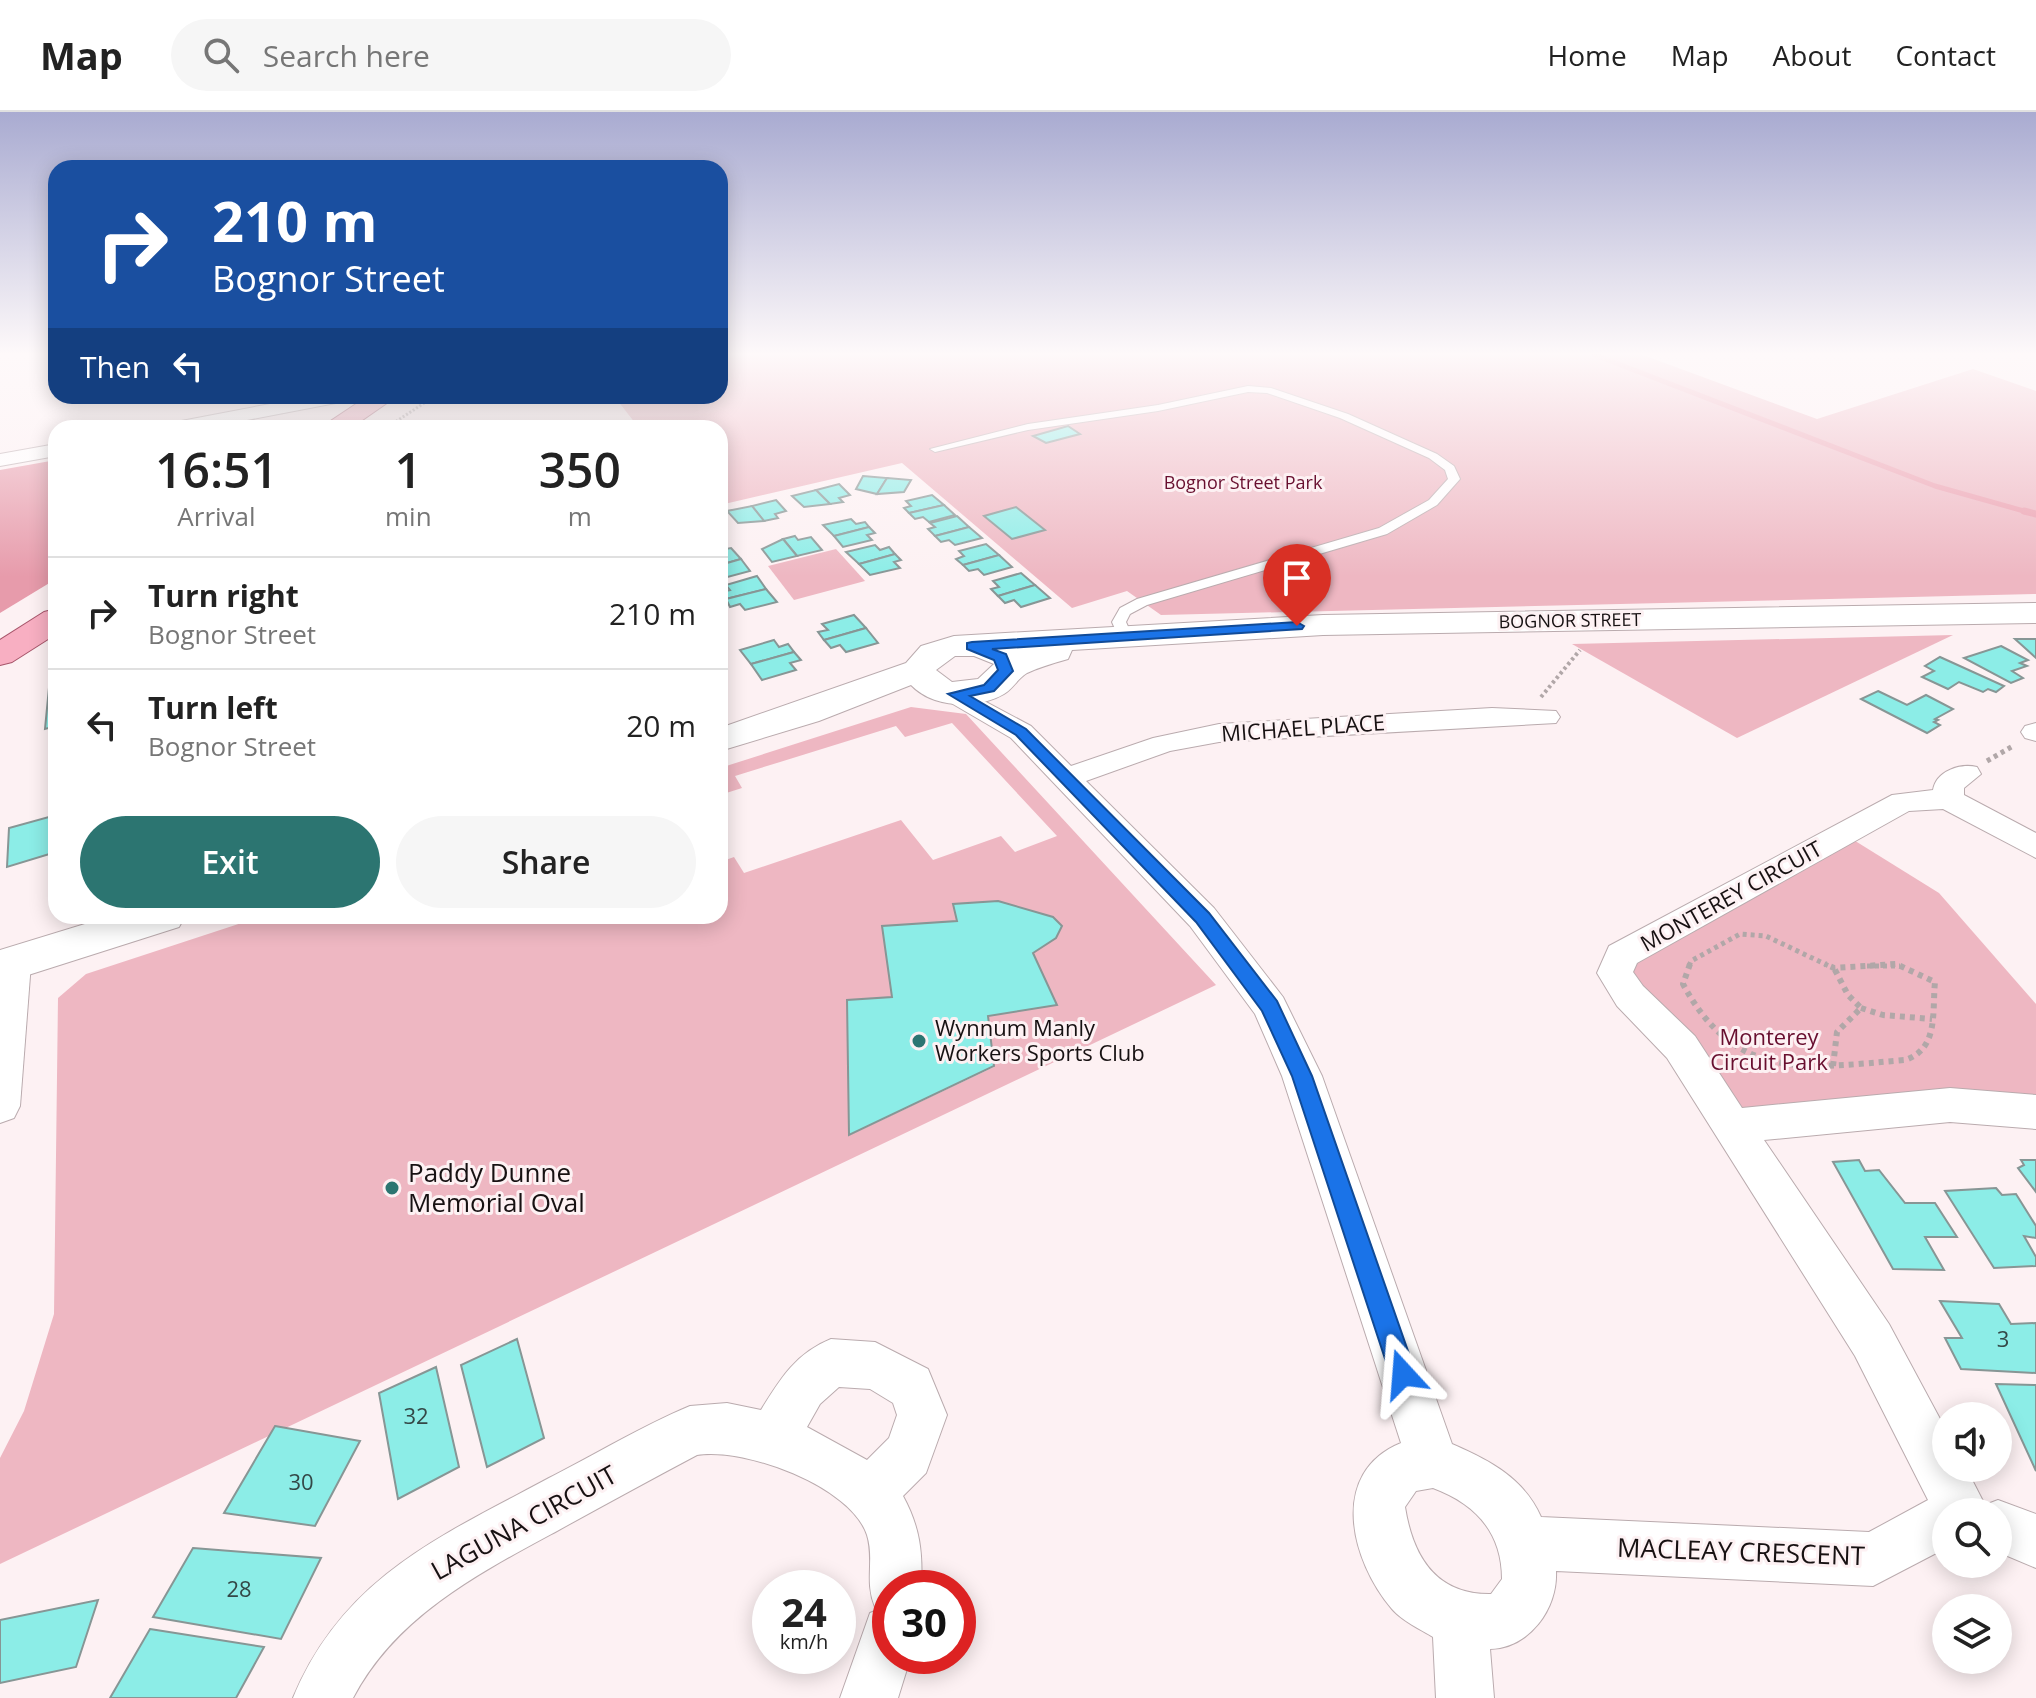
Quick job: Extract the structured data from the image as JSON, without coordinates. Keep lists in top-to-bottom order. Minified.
{"streets":{"street":["BOGNOR STREET","MICHAEL PLACE","MONTEREY CIRCUIT","LAGUNA CIRCUIT","MACLEAY CRESCENT"]},"parks":["Bognor Street Park","Monterey Circuit Park"],"places":["Wynnum Manly Workers Sports Club","Paddy Dunne Memorial Oval"],"house_numbers":["3","32","30","28"],"page":{"header":"Map","search":"Search here","nav":["Home","Map","About","Contact"],"turn":["210 m","Bognor Street"],"then":"Then","eta":["16:51","Arrival","1","min","350","m"],"list":[{"name":"Turn right","note":"Bognor Street","value":"210 m"},{"name":"Turn left","note":"Bognor Street","value":"20 m"}],"buttons":["Exit","Share"],"speed":"24 km/h","limit":"30"}}
